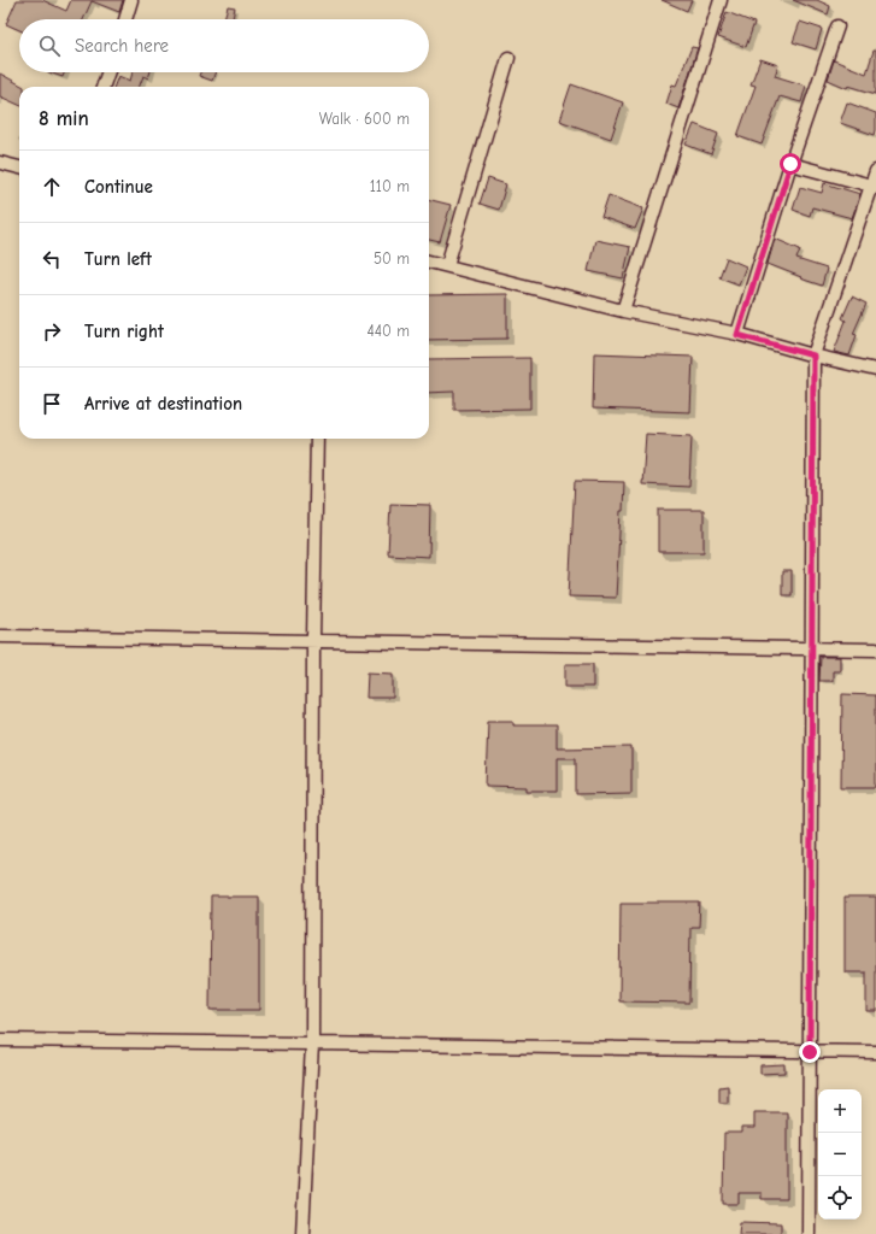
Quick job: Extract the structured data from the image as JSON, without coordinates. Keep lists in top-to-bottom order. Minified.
{"page":{"search":"Search here","heading":["8 min","Walk · 600 m"],"list":[["Continue","110 m"],["Turn left","50 m"],["Turn right","440 m"],"Arrive at destination"],"map_buttons":["+","−"]}}
